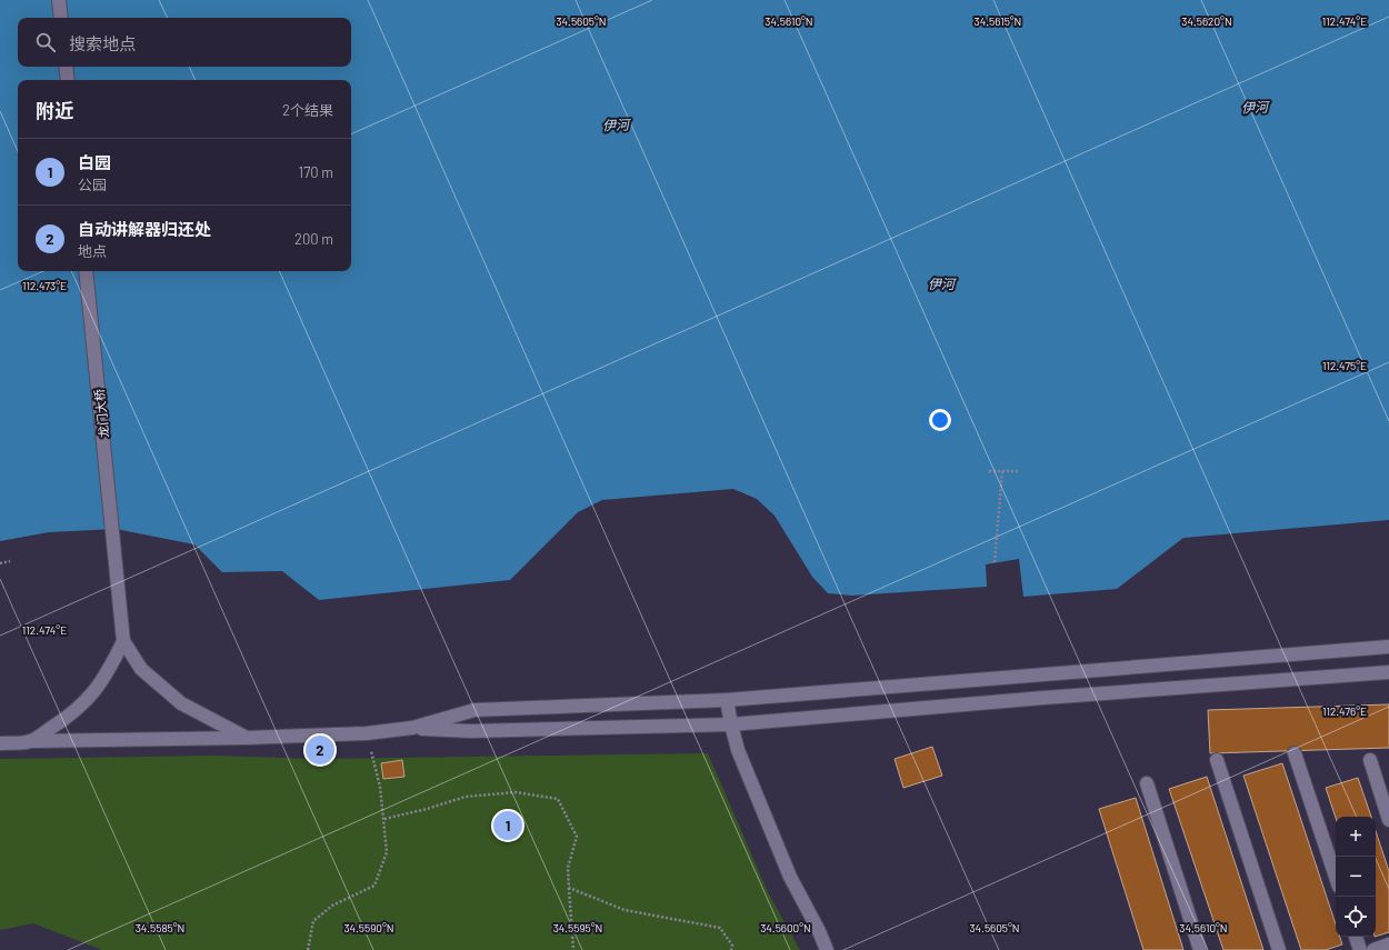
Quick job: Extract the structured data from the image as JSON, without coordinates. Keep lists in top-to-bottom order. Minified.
{"streets":{"main road":["龙门大桥"]},"water":["伊河"],"page":{"search":"搜索地点","heading":["附近","2个结果"],"list":[{"mark":"1","name":"白园","note":"公园","value":"170 m"},{"mark":"2","name":"自动讲解器归还处","note":"地点","value":"200 m"}],"pins":["2","1"],"map_buttons":["+","−"]},"coordinates":["34.5605°N","34.5610°N","34.5615°N","34.5620°N","112.474°E","112.473°E","112.475°E","112.476°E","34.5585°N","34.5590°N","34.5595°N","34.5600°N"]}
